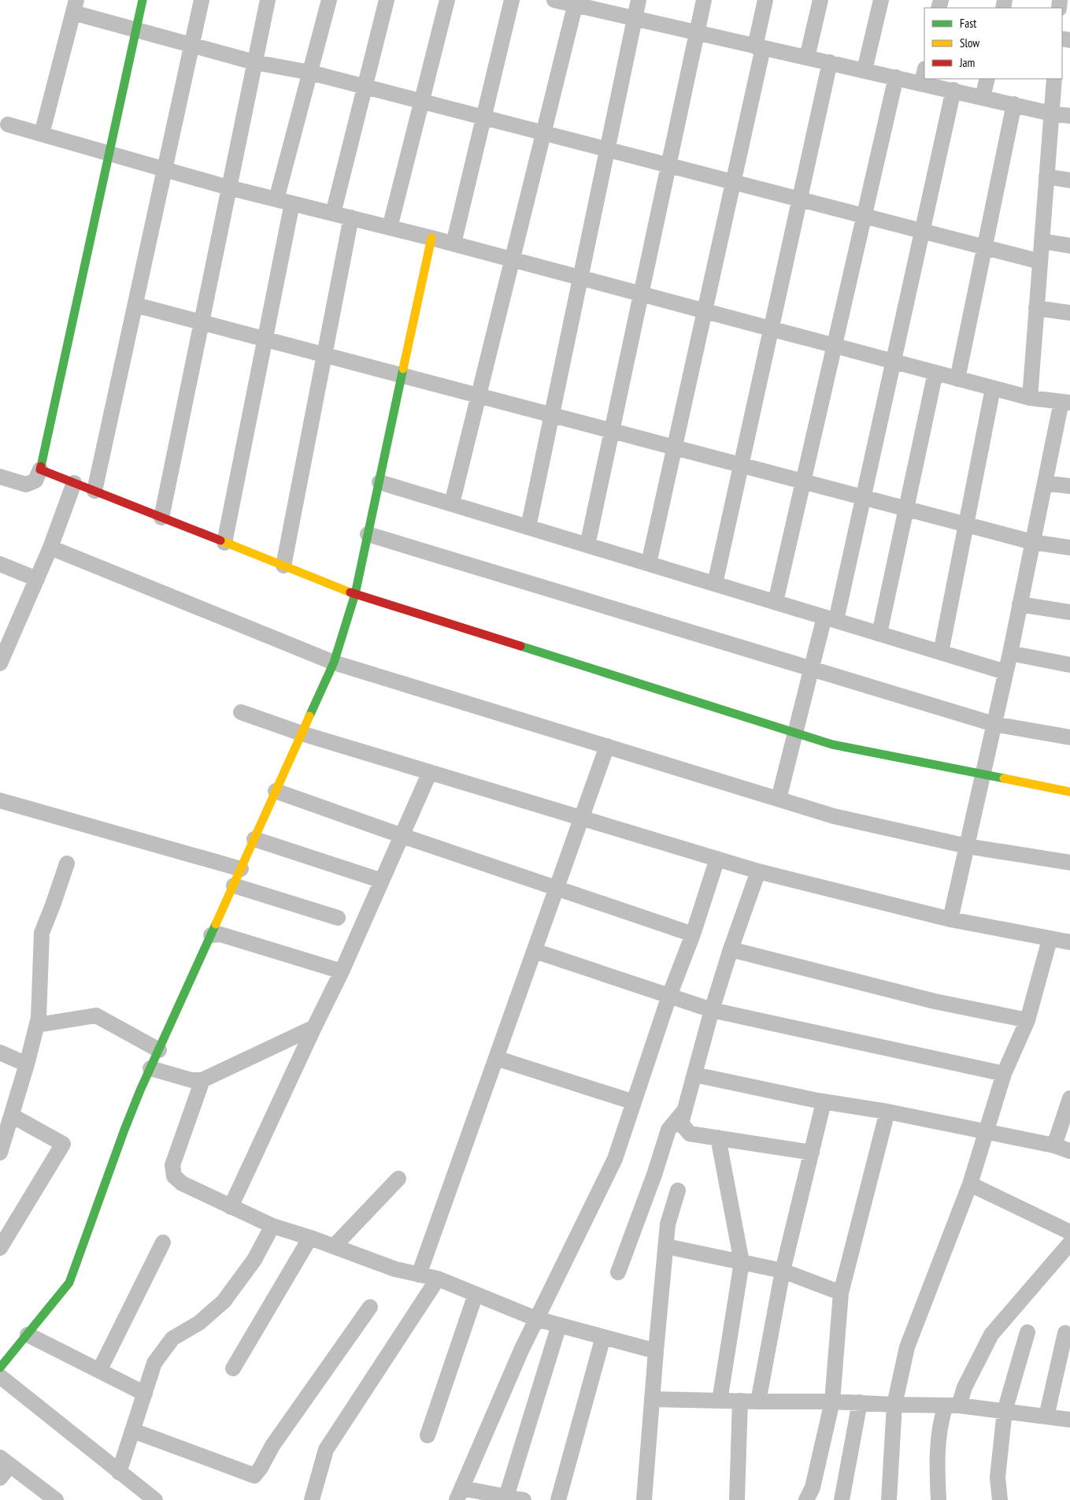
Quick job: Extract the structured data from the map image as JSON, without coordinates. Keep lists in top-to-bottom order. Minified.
{"legend":["Fast","Slow","Jam"]}
